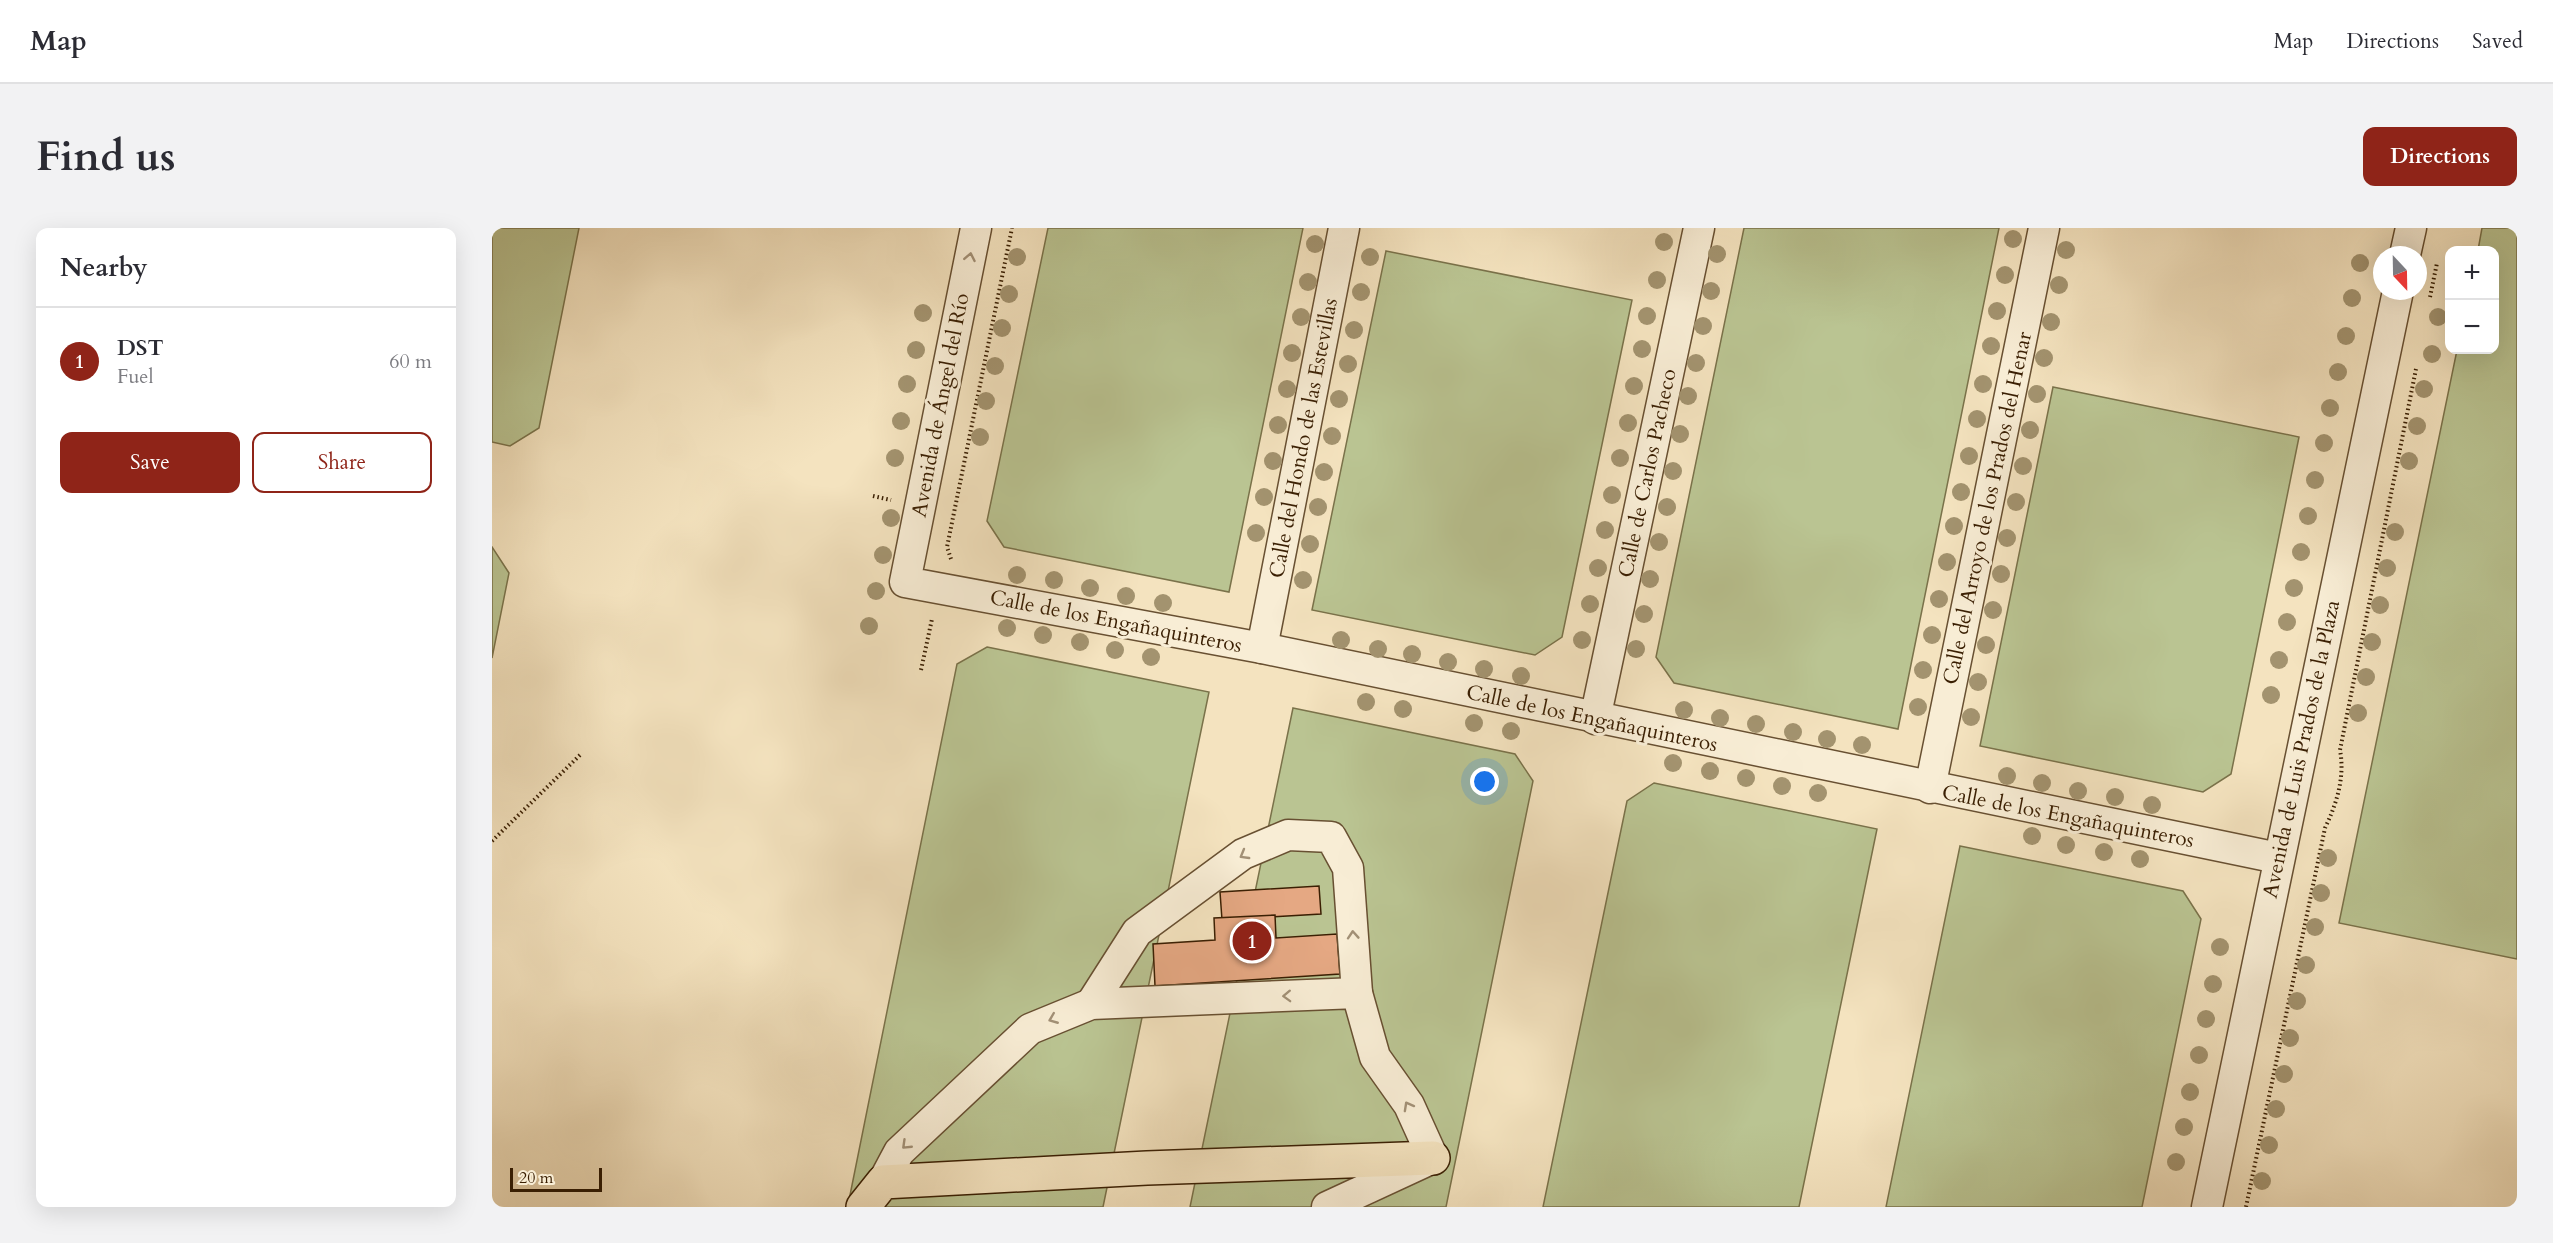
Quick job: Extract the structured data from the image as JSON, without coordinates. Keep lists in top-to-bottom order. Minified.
{"streets":{"street":["Avenida de Ángel del Río","Calle del Hondo de las Estevillas","Calle de Carlos Pacheco","Calle del Arroyo de los Prados del Henar","Calle de los Engañaquinteros","Avenida de Luis Prados de la Plaza"]},"crossings":[["Avenida de Ángel del Río","Calle de los Engañaquinteros"],["Calle del Hondo de las Estevillas","Calle de los Engañaquinteros"],["Calle de Carlos Pacheco","Calle de los Engañaquinteros"],["Calle del Arroyo de los Prados del Henar","Calle de los Engañaquinteros"],["Calle de los Engañaquinteros","Avenida de Luis Prados de la Plaza"]],"one_way":["Avenida de Ángel del Río"],"scale_bar":"20 m","north":"bottom","page":{"header":"Map","nav":["Map","Directions","Saved"],"buttons":["Directions",["Save","Share"]],"title":"Find us","heading":"Nearby","map_buttons":["+","−"],"list":[{"mark":"1","name":"DST","note":"Fuel","value":"60 m"}],"pins":"1","scale":"20 m"}}
